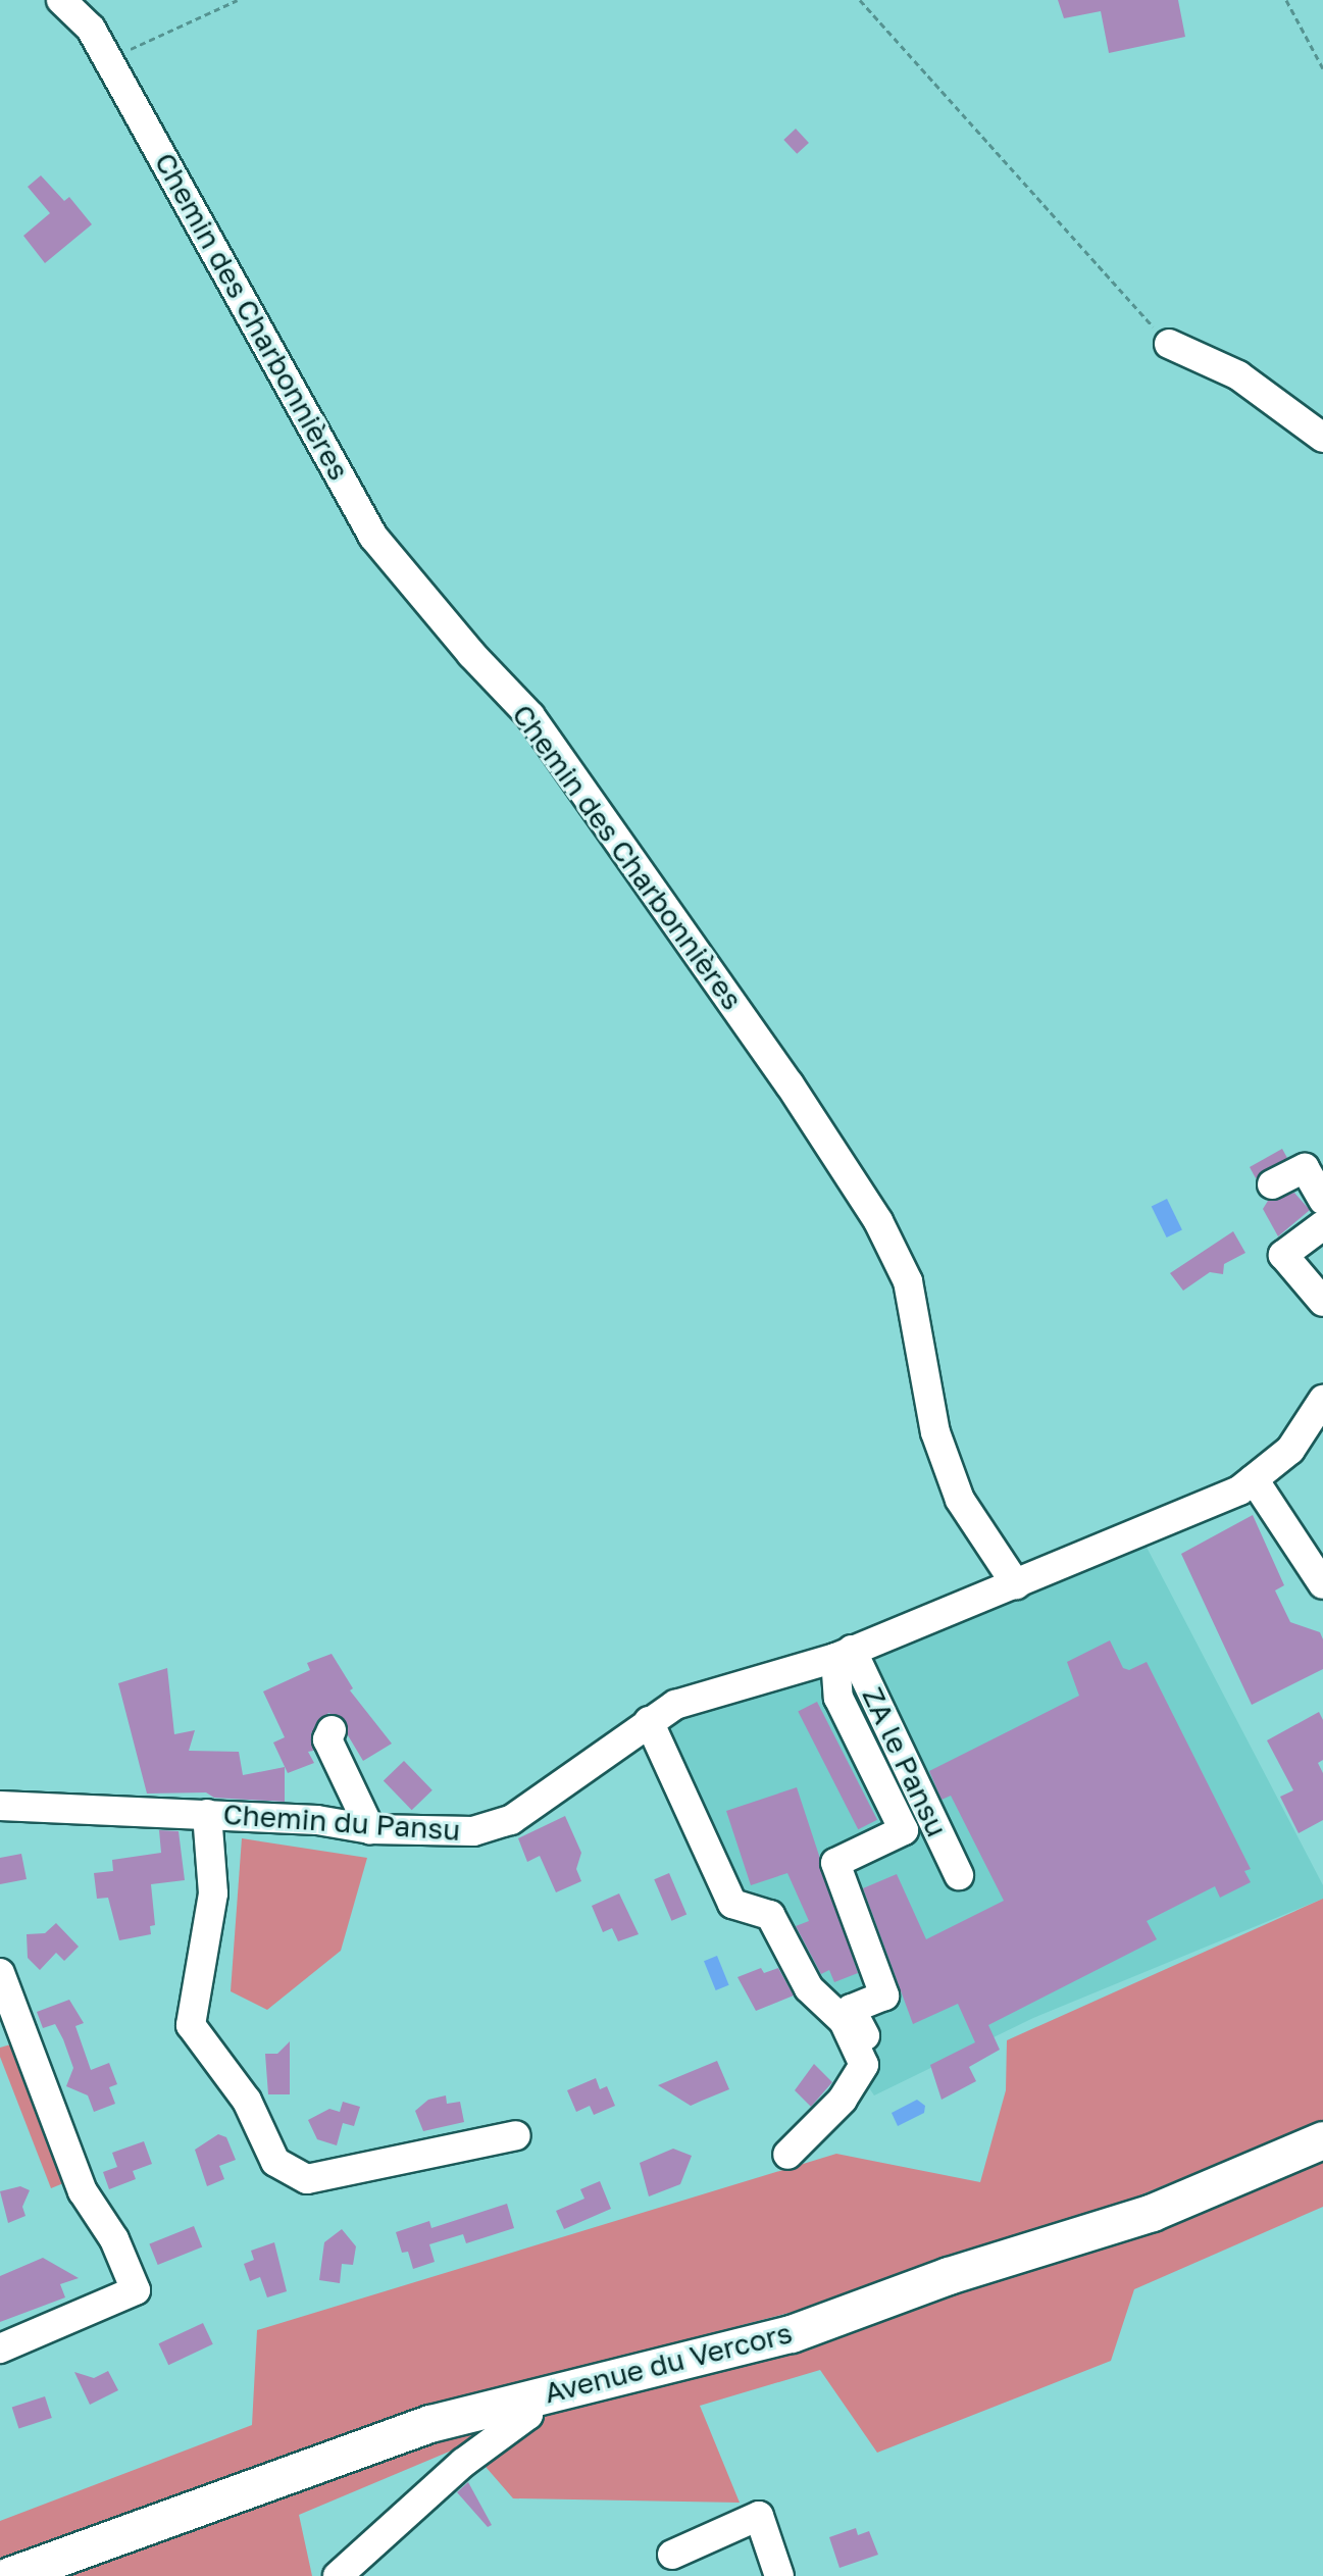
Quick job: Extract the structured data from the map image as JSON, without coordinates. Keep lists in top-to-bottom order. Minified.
{"streets":{"main road":["Avenue du Vercors"],"street":["Chemin des Charbonnières","ZA le Pansu","Chemin du Pansu"]},"crossings":[["Chemin des Charbonnières","Chemin du Pansu"],["ZA le Pansu","Chemin du Pansu"]]}
